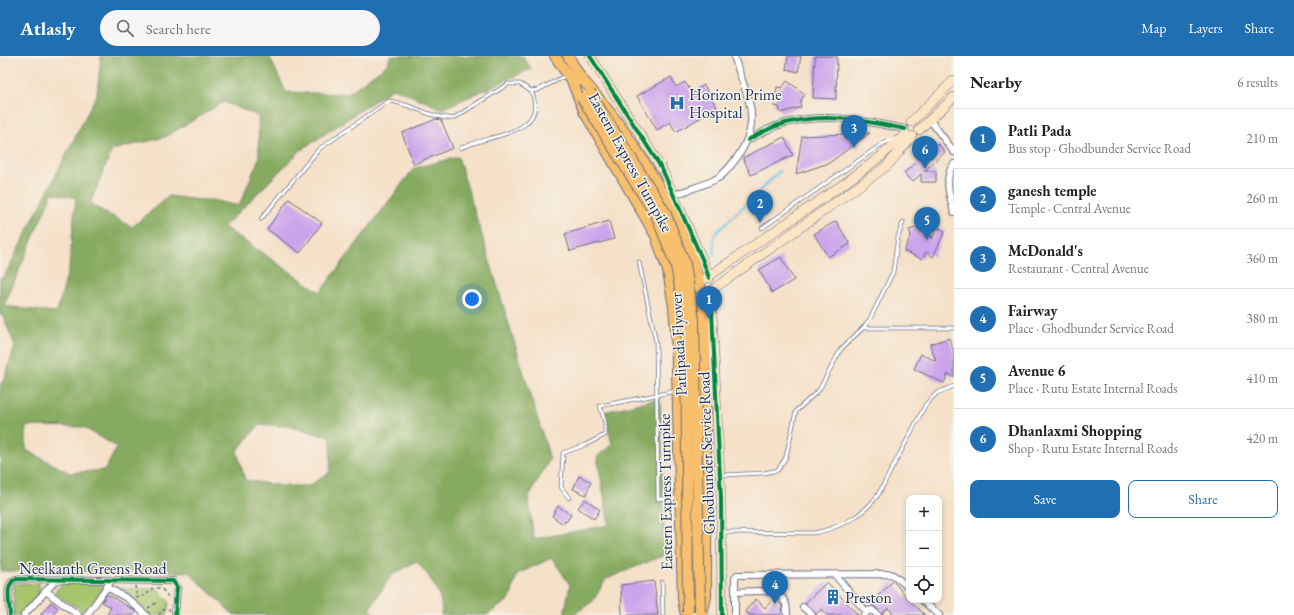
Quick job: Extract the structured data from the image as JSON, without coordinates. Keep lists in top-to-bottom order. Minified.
{"streets":{"main road":["Eastern Express Turnpike","Patlipada Flyover","Ghodbunder Service Road"],"street":["Neelkanth Greens Road"]},"crossings":[["Eastern Express Turnpike","Patlipada Flyover"],["Eastern Express Turnpike","Ghodbunder Service Road"]],"places":{"hospital":["Horizon Prime Hospital"],"building":["Preston"]},"page":{"header":"Atlasly","search":"Search here","nav":["Map","Layers","Share"],"heading":["Nearby","6 results"],"list":[{"mark":"1","name":"Patli Pada","note":"Bus stop · Ghodbunder Service Road","value":"210 m"},{"mark":"2","name":"ganesh temple","note":"Temple · Central Avenue","value":"260 m"},{"mark":"3","name":"McDonald's","note":"Restaurant · Central Avenue","value":"360 m"},{"mark":"4","name":"Fairway","note":"Place · Ghodbunder Service Road","value":"380 m"},{"mark":"5","name":"Avenue 6","note":"Place · Rutu Estate Internal Roads","value":"410 m"},{"mark":"6","name":"Dhanlaxmi Shopping","note":"Shop · Rutu Estate Internal Roads","value":"420 m"}],"pins":["3","6","2","5","1","4"],"buttons":["Save","Share"],"map_buttons":["+","−"]}}
